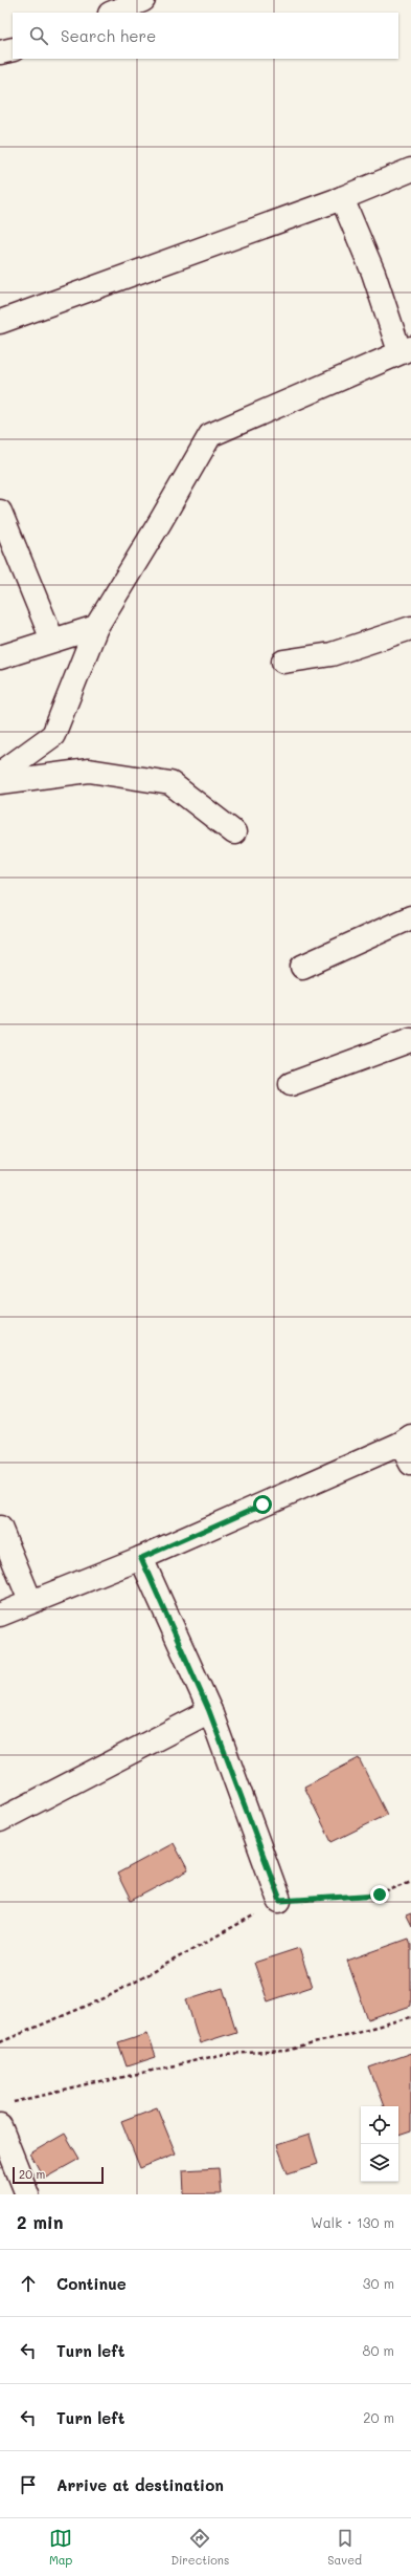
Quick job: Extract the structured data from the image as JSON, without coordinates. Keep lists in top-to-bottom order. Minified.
{"scale_bar":"20 m","page":{"search":"Search here","scale":"20 m","heading":["2 min","Walk · 130 m"],"list":[["Continue","30 m"],["Turn left","80 m"],["Turn left","20 m"],"Arrive at destination"],"nav":["Map","Directions","Saved"]}}
